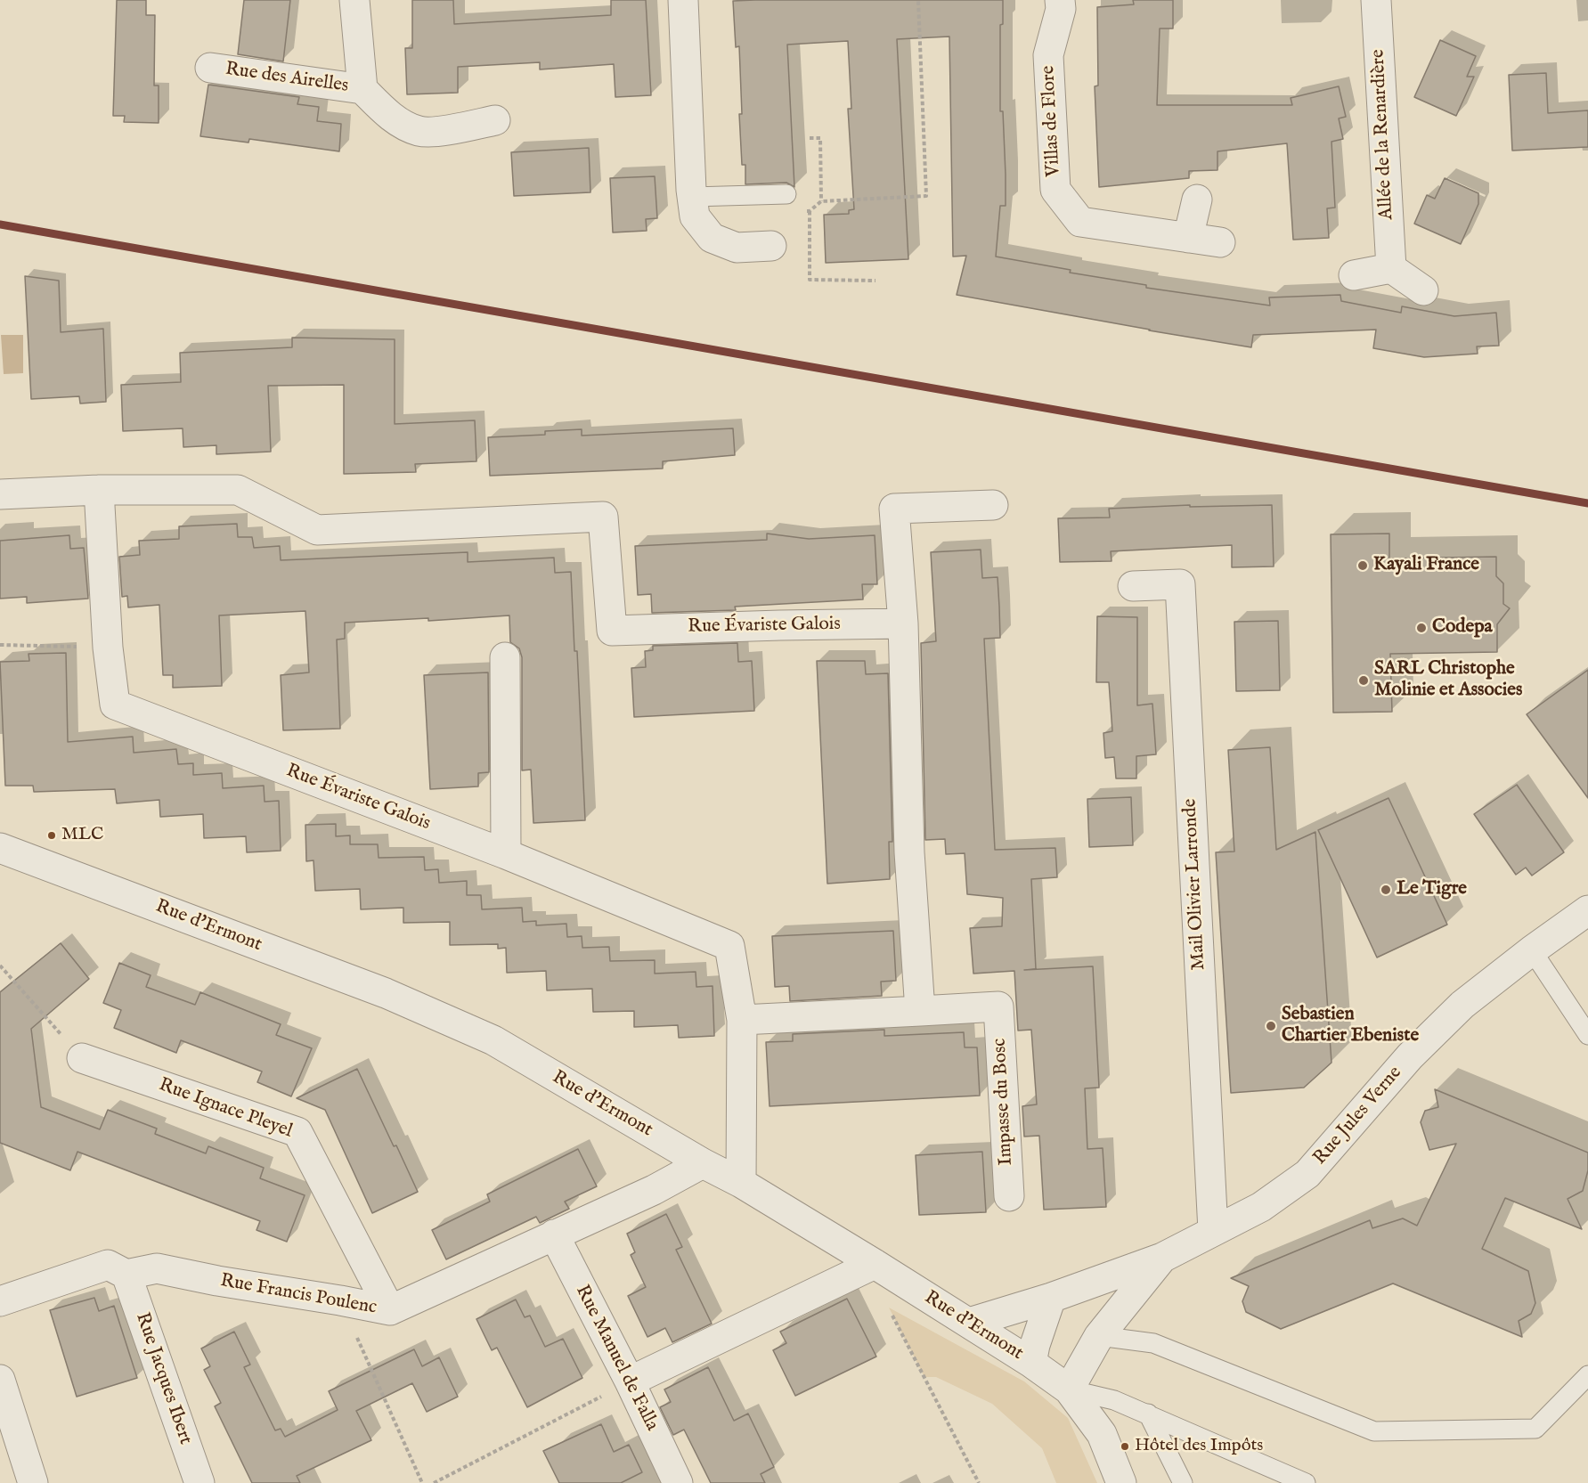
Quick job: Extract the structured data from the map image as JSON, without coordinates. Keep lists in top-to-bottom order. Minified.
{"streets":{"street":["Rue des Airelles","Villas de Flore","Allée de la Renardière","Rue Évariste Galois","Mail Olivier Larronde","Rue d'Ermont","Impasse du Bosc","Rue Ignace Pleyel","Rue Jules Verne","Rue Francis Poulenc","Rue Manuel de Falla","Rue Jacques Ibert"]},"crossings":[["Rue Évariste Galois","Rue d'Ermont"],["Mail Olivier Larronde","Rue Jules Verne"],["Rue d'Ermont","Rue Jules Verne"],["Rue d'Ermont","Rue Francis Poulenc"],["Rue Ignace Pleyel","Rue Francis Poulenc"],["Rue Francis Poulenc","Rue Manuel de Falla"],["Rue Francis Poulenc","Rue Jacques Ibert"]],"places":["Kayali France","Codepa","SARL Christophe Molinie et Associes","MLC","Le Tigre","Sebastien Chartier Ebeniste","Hôtel des Impôts"]}
